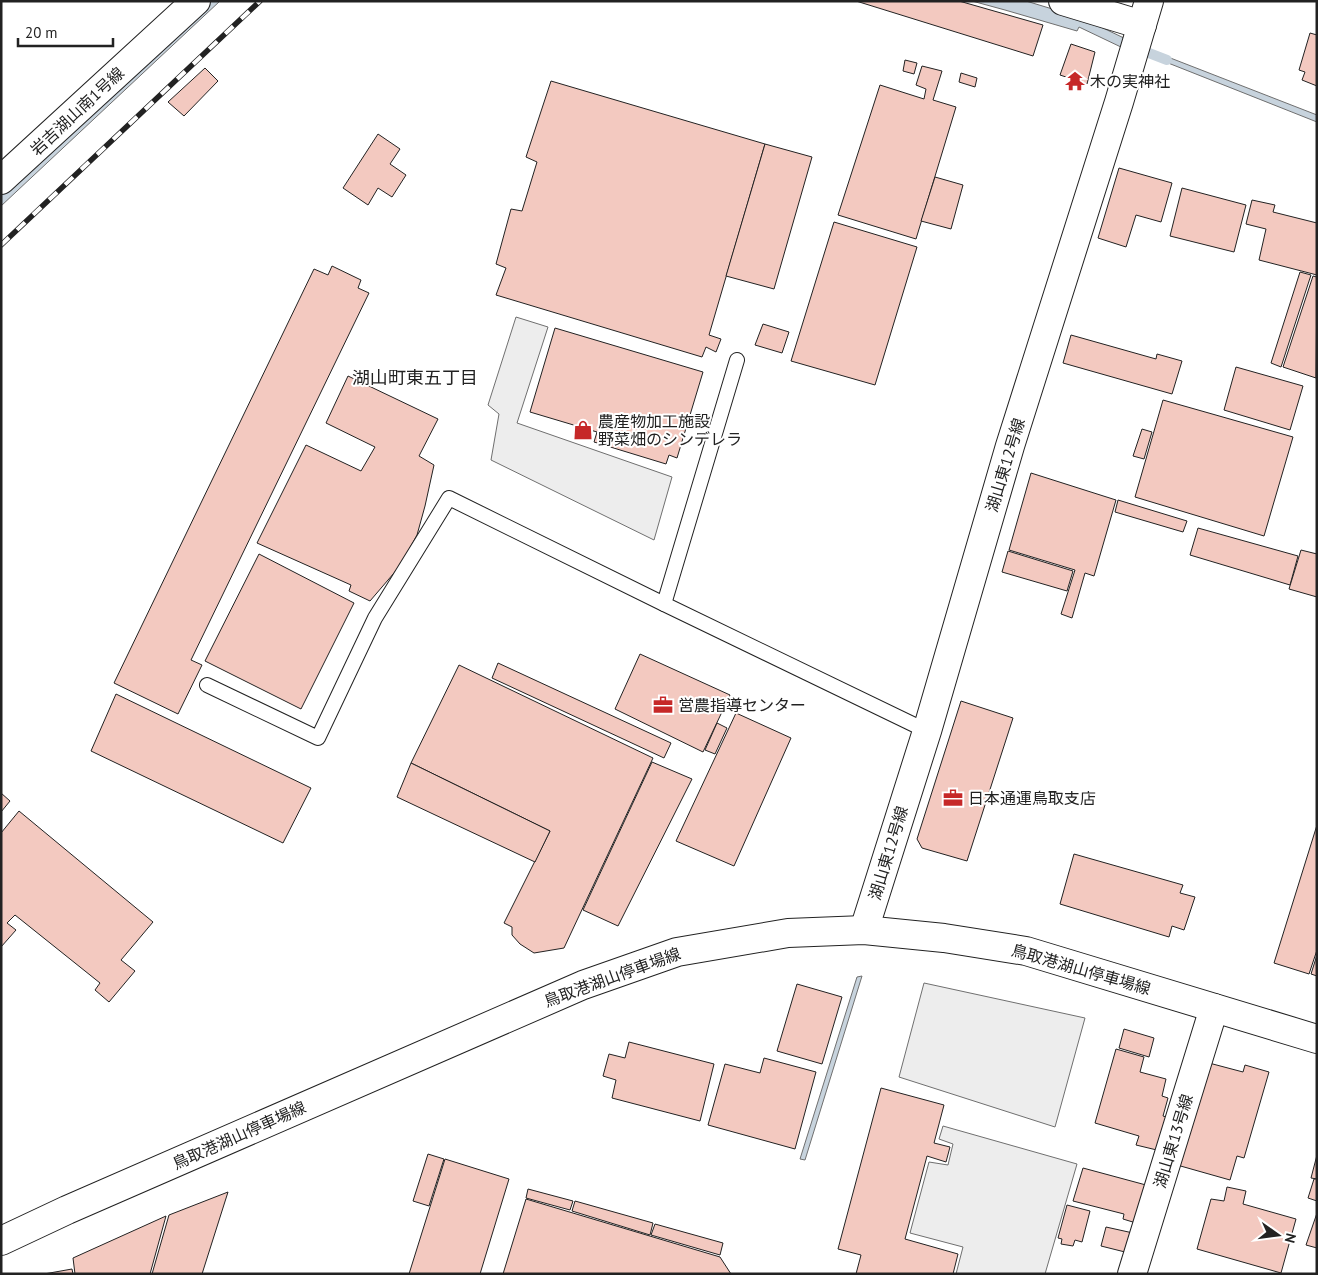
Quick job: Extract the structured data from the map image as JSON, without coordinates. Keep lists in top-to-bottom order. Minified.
{"streets":{"street":["岩吉湖山南1号線","湖山東12号線","鳥取港湖山停車場線","湖山東13号線"]},"crossings":[["湖山東12号線","鳥取港湖山停車場線"],["鳥取港湖山停車場線","湖山東13号線"]],"districts":["湖山町東五丁目"],"places":{"temple":["木の実神社"],"shop":["農産物加工施設 野菜畑のシンデレラ"],"office":["営農指導センター","日本通運鳥取支店"]},"scale_bar":"20 m","north":"right"}
